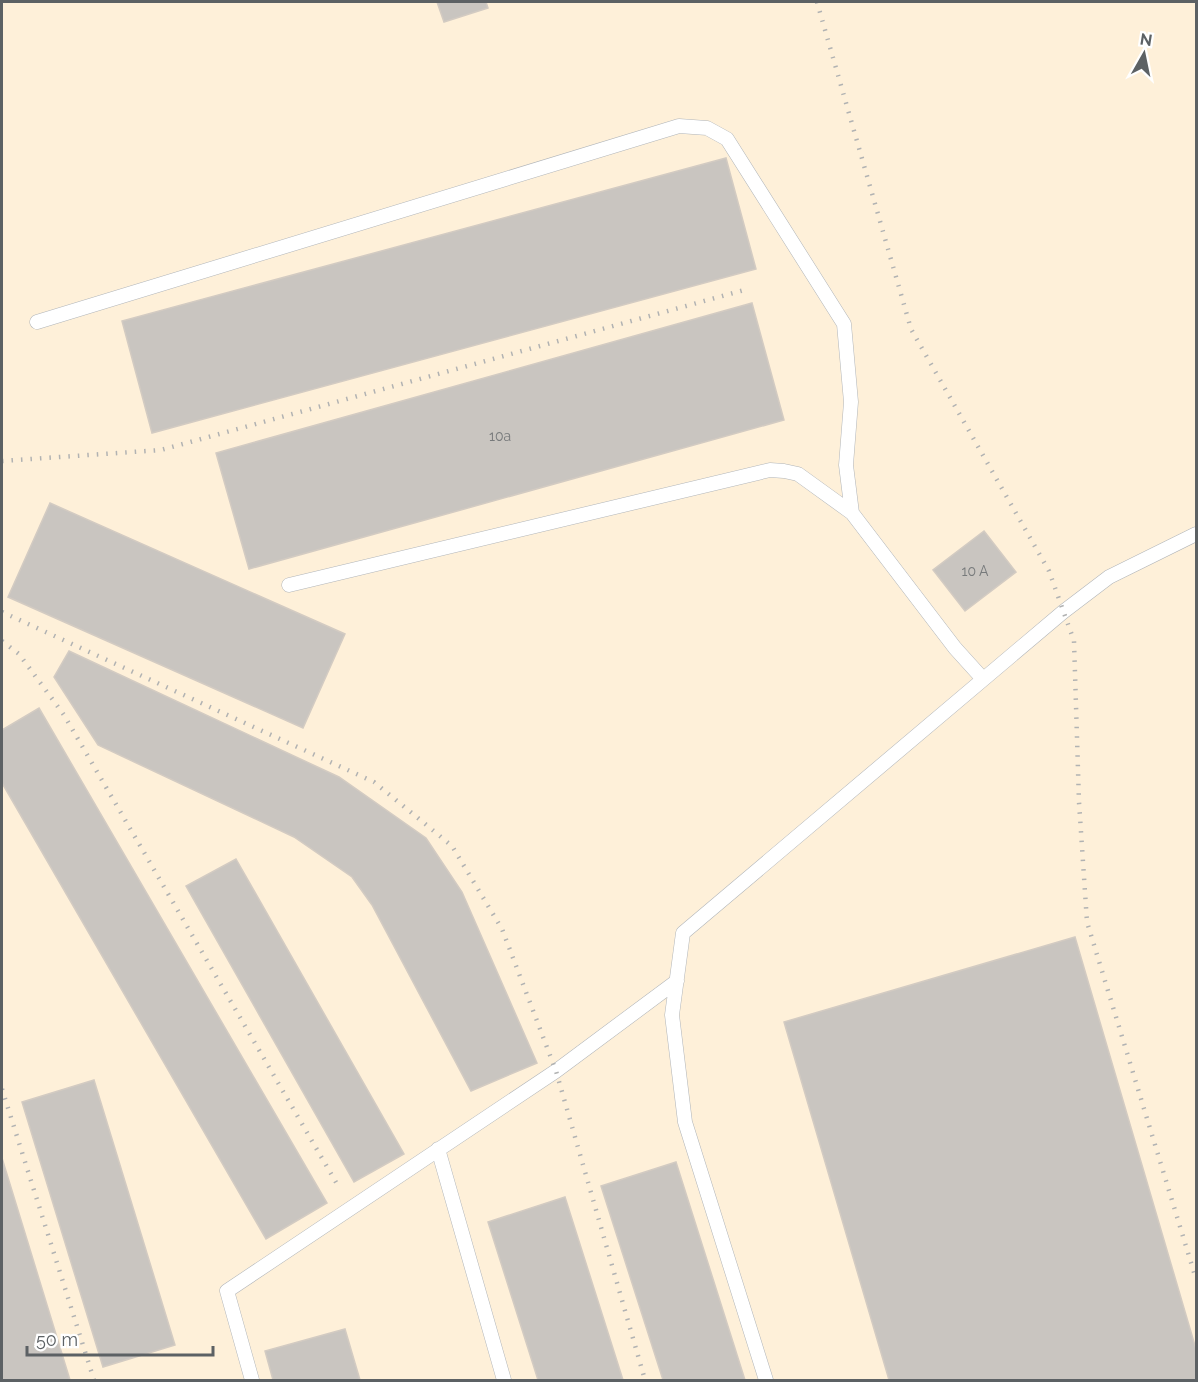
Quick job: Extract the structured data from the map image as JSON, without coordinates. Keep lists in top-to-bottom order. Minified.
{"house_numbers":["10а","10 А"],"scale_bar":"50 m","north":"top"}
